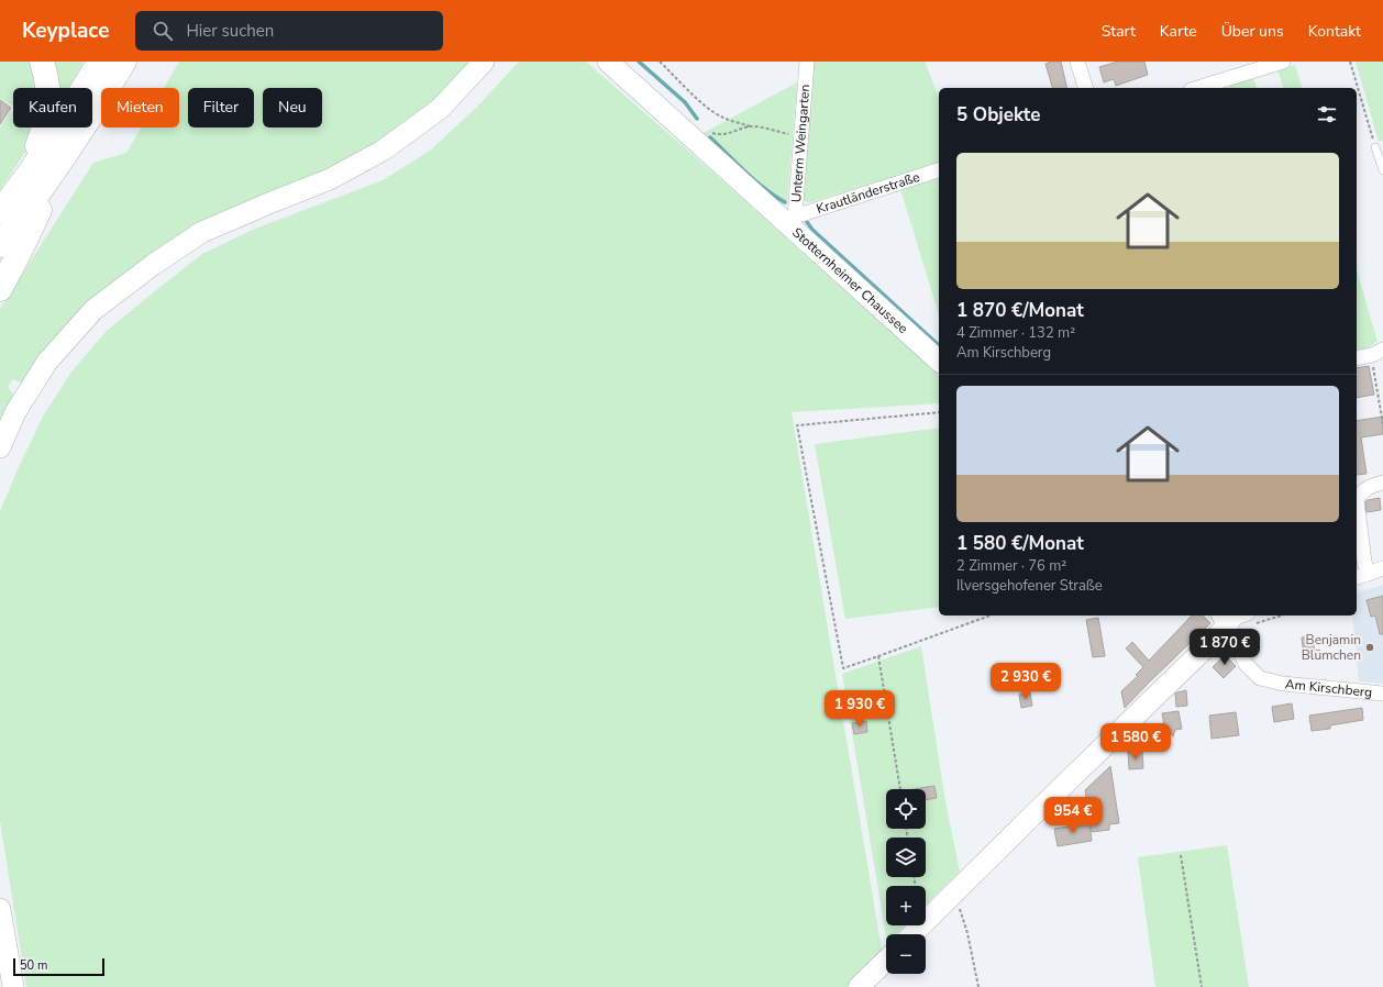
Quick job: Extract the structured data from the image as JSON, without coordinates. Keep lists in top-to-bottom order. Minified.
{"streets":{"street":["Unterm Weingarten","Krautländerstraße","Stotternheimer Chaussee","Am Kirschberg"]},"crossings":[["Unterm Weingarten","Krautländerstraße"],["Unterm Weingarten","Stotternheimer Chaussee"],["Krautländerstraße","Stotternheimer Chaussee"]],"places":["Benjamin Blümchen"],"scale_bar":"50 m","page":{"header":"Keyplace","search":"Hier suchen","nav":["Start","Karte","Über uns","Kontakt"],"chip":["Kaufen","Mieten","Filter","Neu"],"heading":"5 Objekte","list":[{"name":"1 870 €/Monat","note":"4 Zimmer · 132 m² · Am Kirschberg"},{"name":"1 580 €/Monat","note":"2 Zimmer · 76 m² · Ilversgehofener Straße"}],"price":["1 870 €","2 930 €","1 930 €","1 580 €","954 €"],"map_buttons":["+","−"],"scale":"50 m"}}
